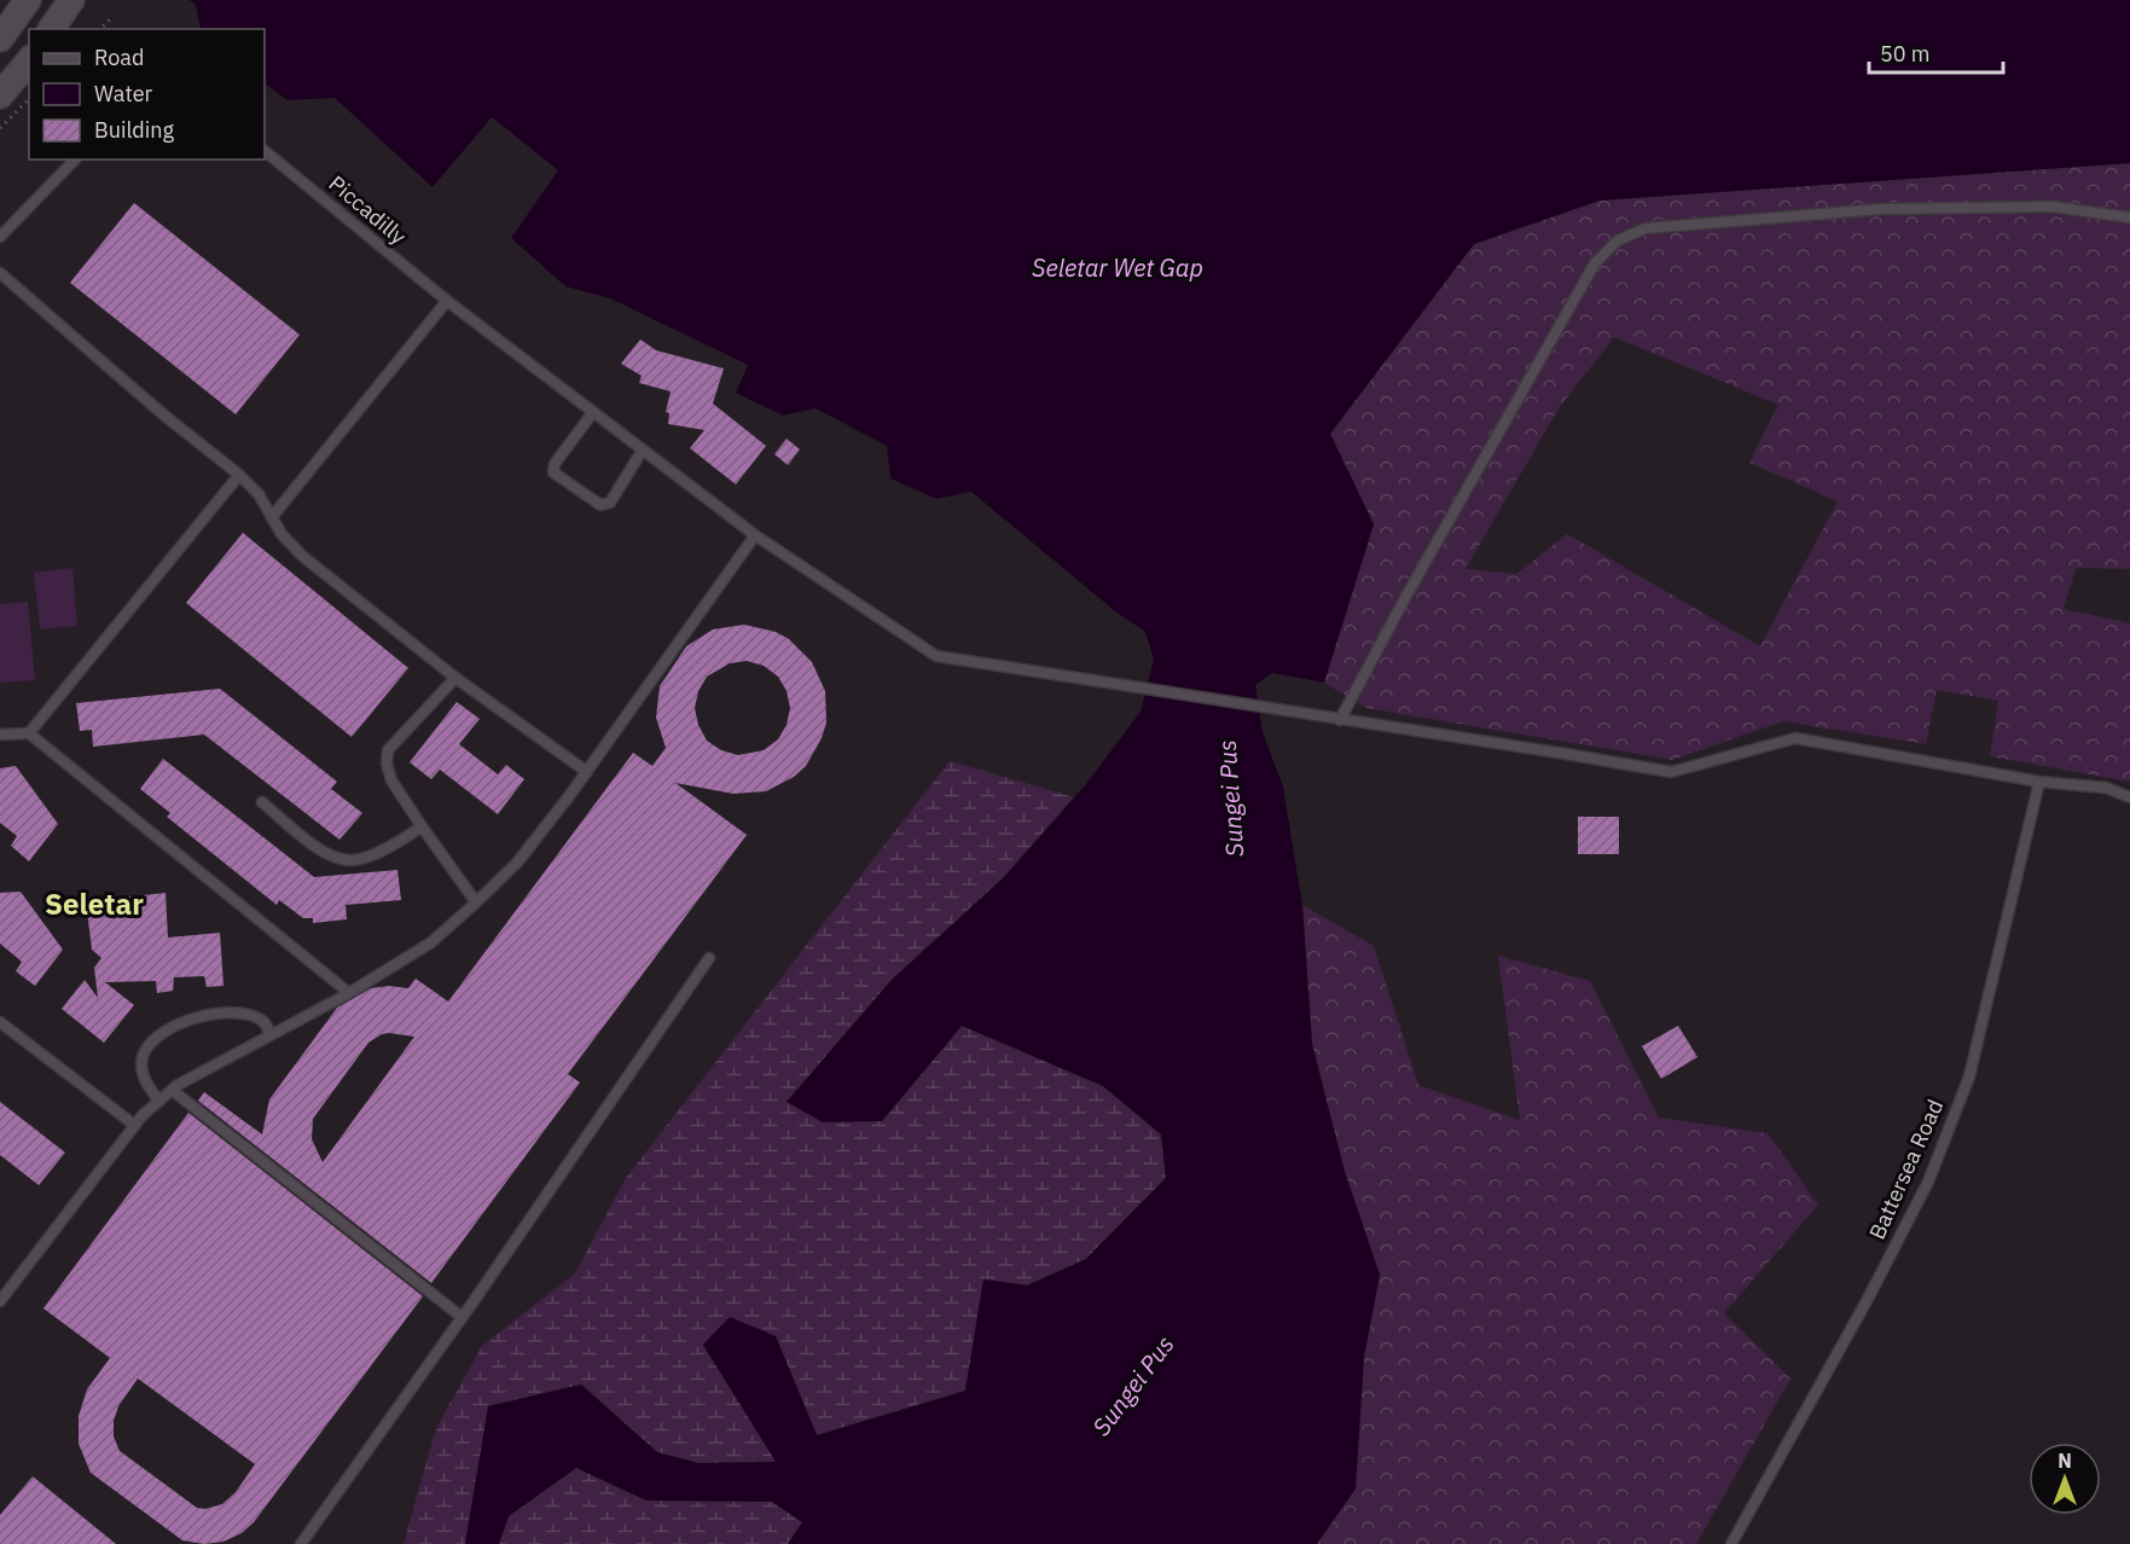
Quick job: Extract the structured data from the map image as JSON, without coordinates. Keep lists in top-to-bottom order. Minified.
{"streets":{"lane":["Piccadilly","Battersea Road"]},"crossings":[["Piccadilly","Battersea Road"]],"districts":["Seletar"],"water":["Seletar Wet Gap","Sungei Pus"],"legend":["Road","Water","Building"],"scale_bar":"50 m","north":"top"}
